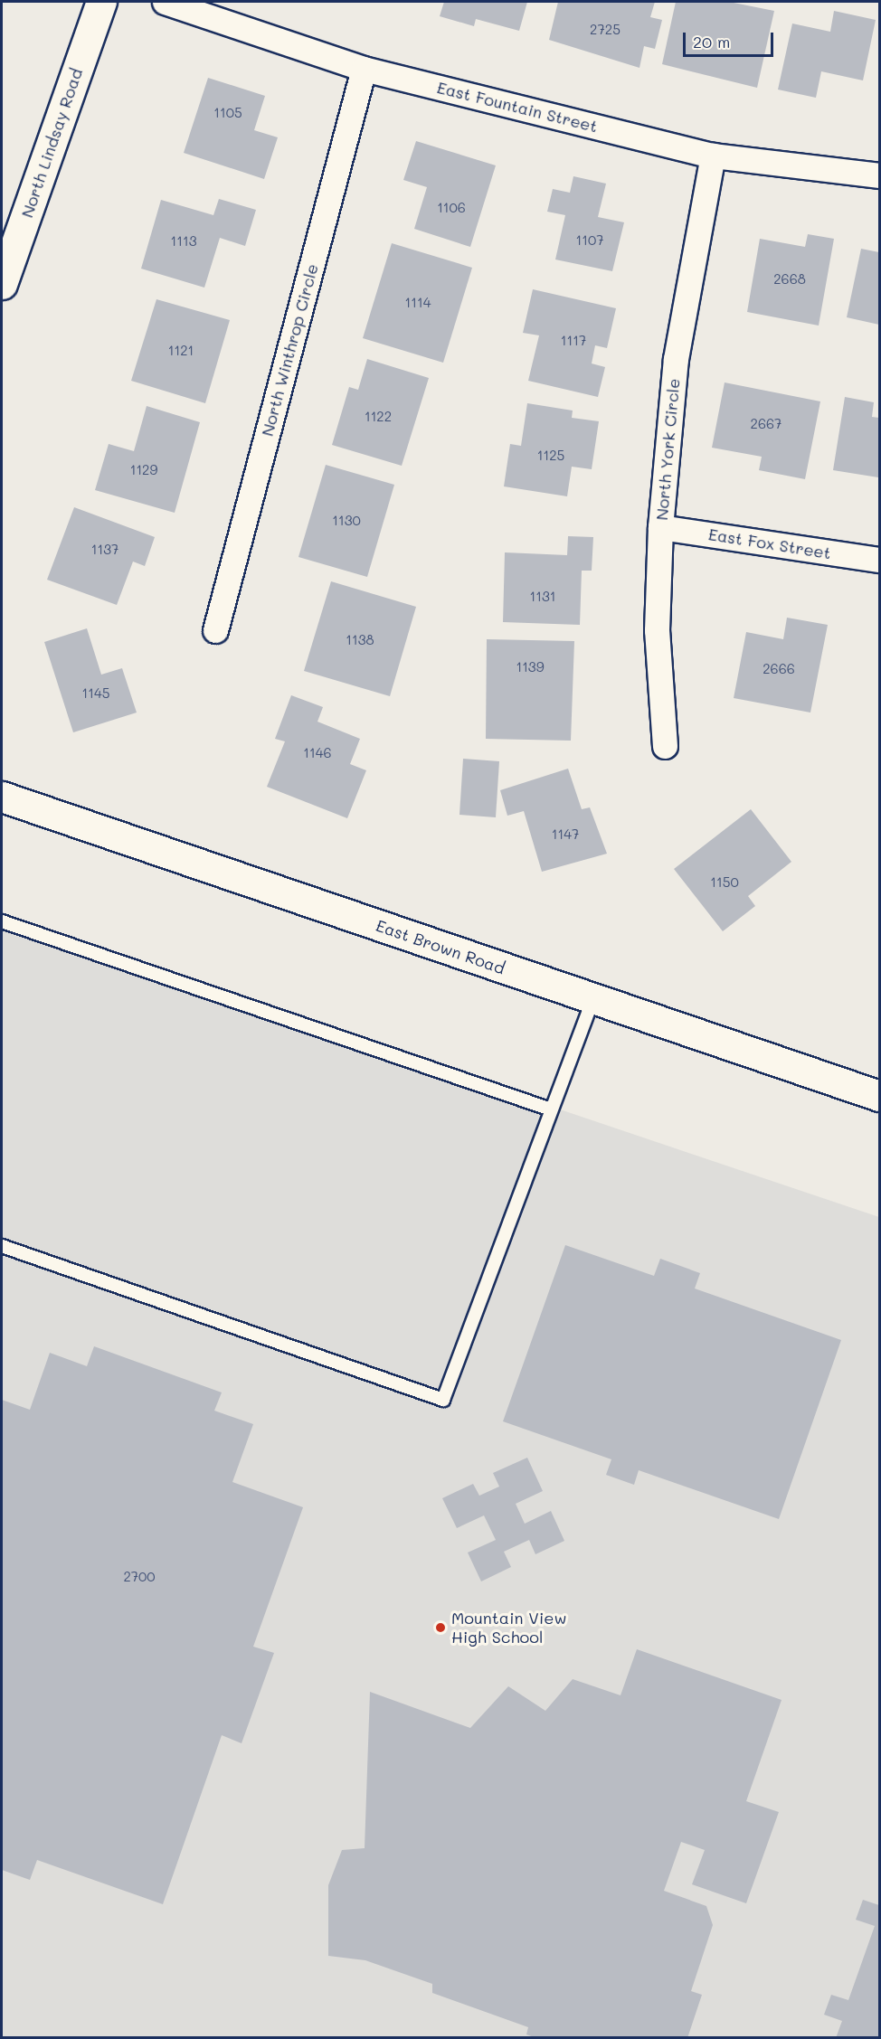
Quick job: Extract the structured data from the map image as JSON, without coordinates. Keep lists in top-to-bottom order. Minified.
{"streets":{"main road":["North Lindsay Road","East Brown Road"],"street":["East Fountain Street","North Winthrop Circle","North York Circle","East Fox Street"]},"crossings":[["East Fountain Street","North Winthrop Circle"],["East Fountain Street","North York Circle"],["North York Circle","East Fox Street"]],"places":["Mountain View High School"],"house_numbers":["2725","1105","1106","1107","1113","2668","1114","1117","1121","1122","2667","1125","1129","1130","1137","1131","1138","1139","2666","1145","1146","1147","1150","2700"],"scale_bar":"20 m"}
